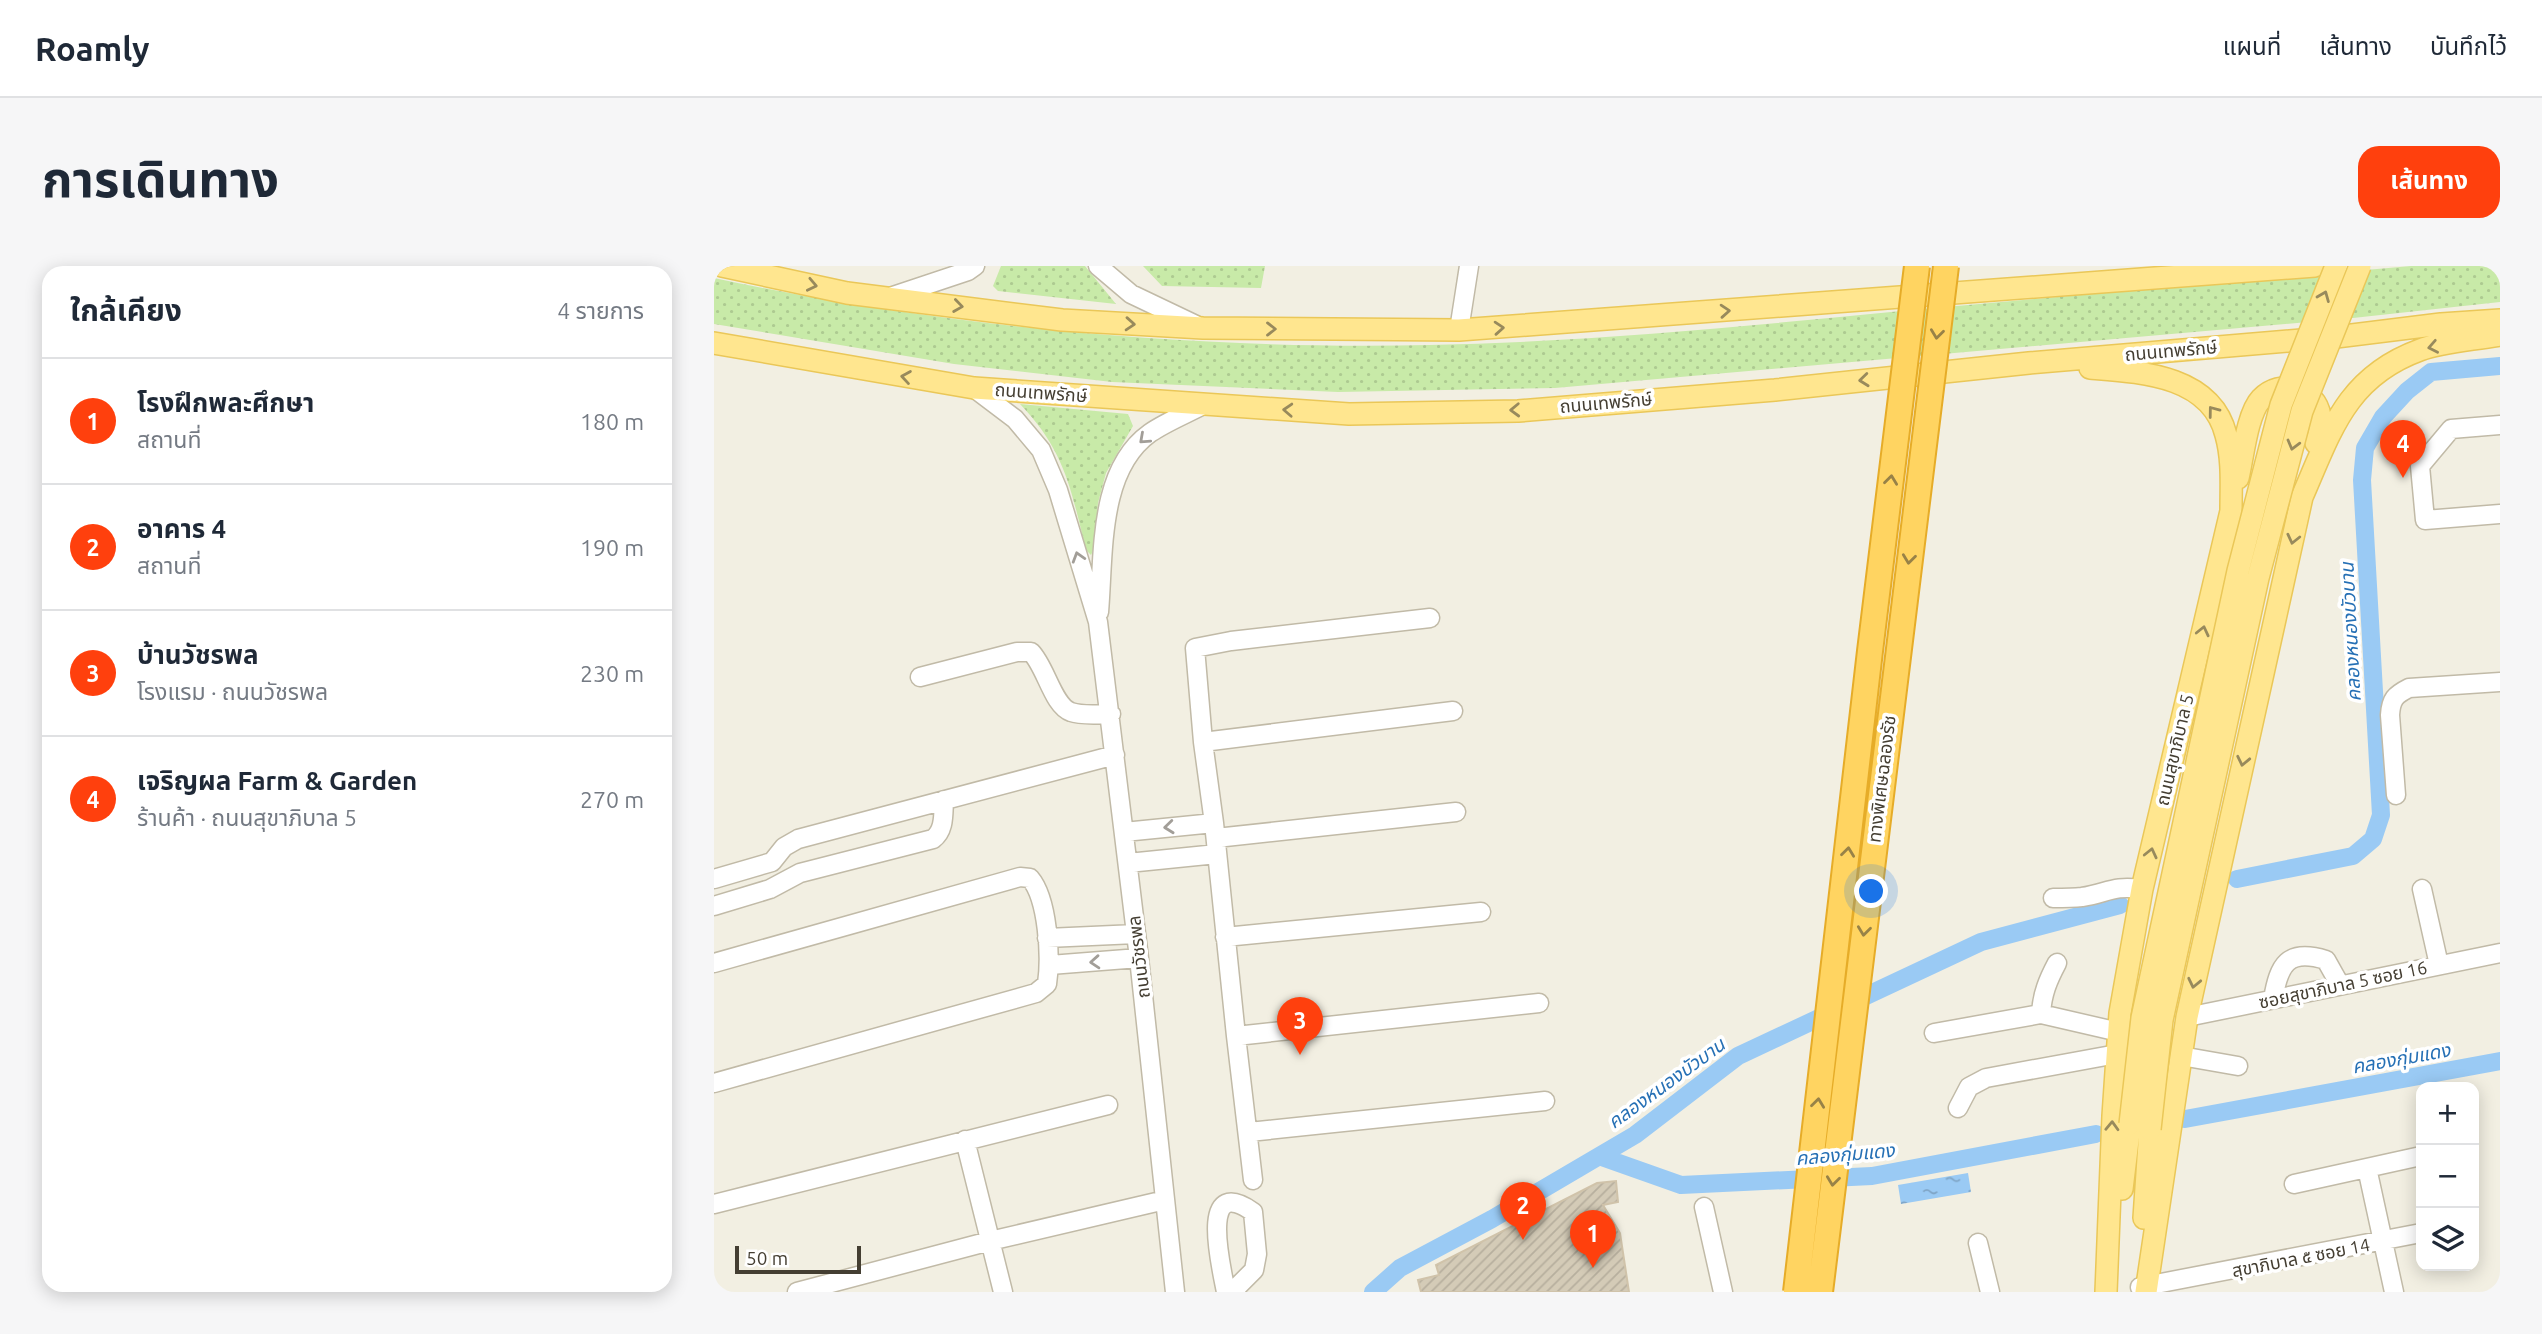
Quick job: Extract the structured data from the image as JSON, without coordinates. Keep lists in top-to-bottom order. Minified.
{"streets":{"highway":["ทางพิเศษฉลองรัช"],"main road":["ถนนเทพรักษ์","ถนนสุขาภิบาล 5"],"street":["ถนนวัชรพล","ซอยสุขาภิบาล 5 ซอย 16","สุขาภิบาล ๕ ซอย 14"]},"crossings":[["ถนนเทพรักษ์","ถนนสุขาภิบาล 5"],["ถนนเทพรักษ์","ถนนวัชรพล"],["ถนนสุขาภิบาล 5","สุขาภิบาล ๕ ซอย 14"]],"water":["คลองหนองบัวบาน","คลองกุ่มแดง"],"scale_bar":"50 m","page":{"header":"Roamly","nav":["แผนที่","เส้นทาง","บันทึกไว้"],"title":"การเดินทาง","buttons":"เส้นทาง","heading":["ใกล้เคียง","4 รายการ"],"list":[{"mark":"1","name":"โรงฝึกพละศึกษา","note":"สถานที่","value":"180 m"},{"mark":"2","name":"อาคาร 4","note":"สถานที่","value":"190 m"},{"mark":"3","name":"บ้านวัชรพล","note":"โรงแรม · ถนนวัชรพล","value":"230 m"},{"mark":"4","name":"เจริญผล Farm & Garden","note":"ร้านค้า · ถนนสุขาภิบาล 5","value":"270 m"}],"pins":["4","3","2","1"],"map_buttons":["+","−"],"scale":"50 m"}}
